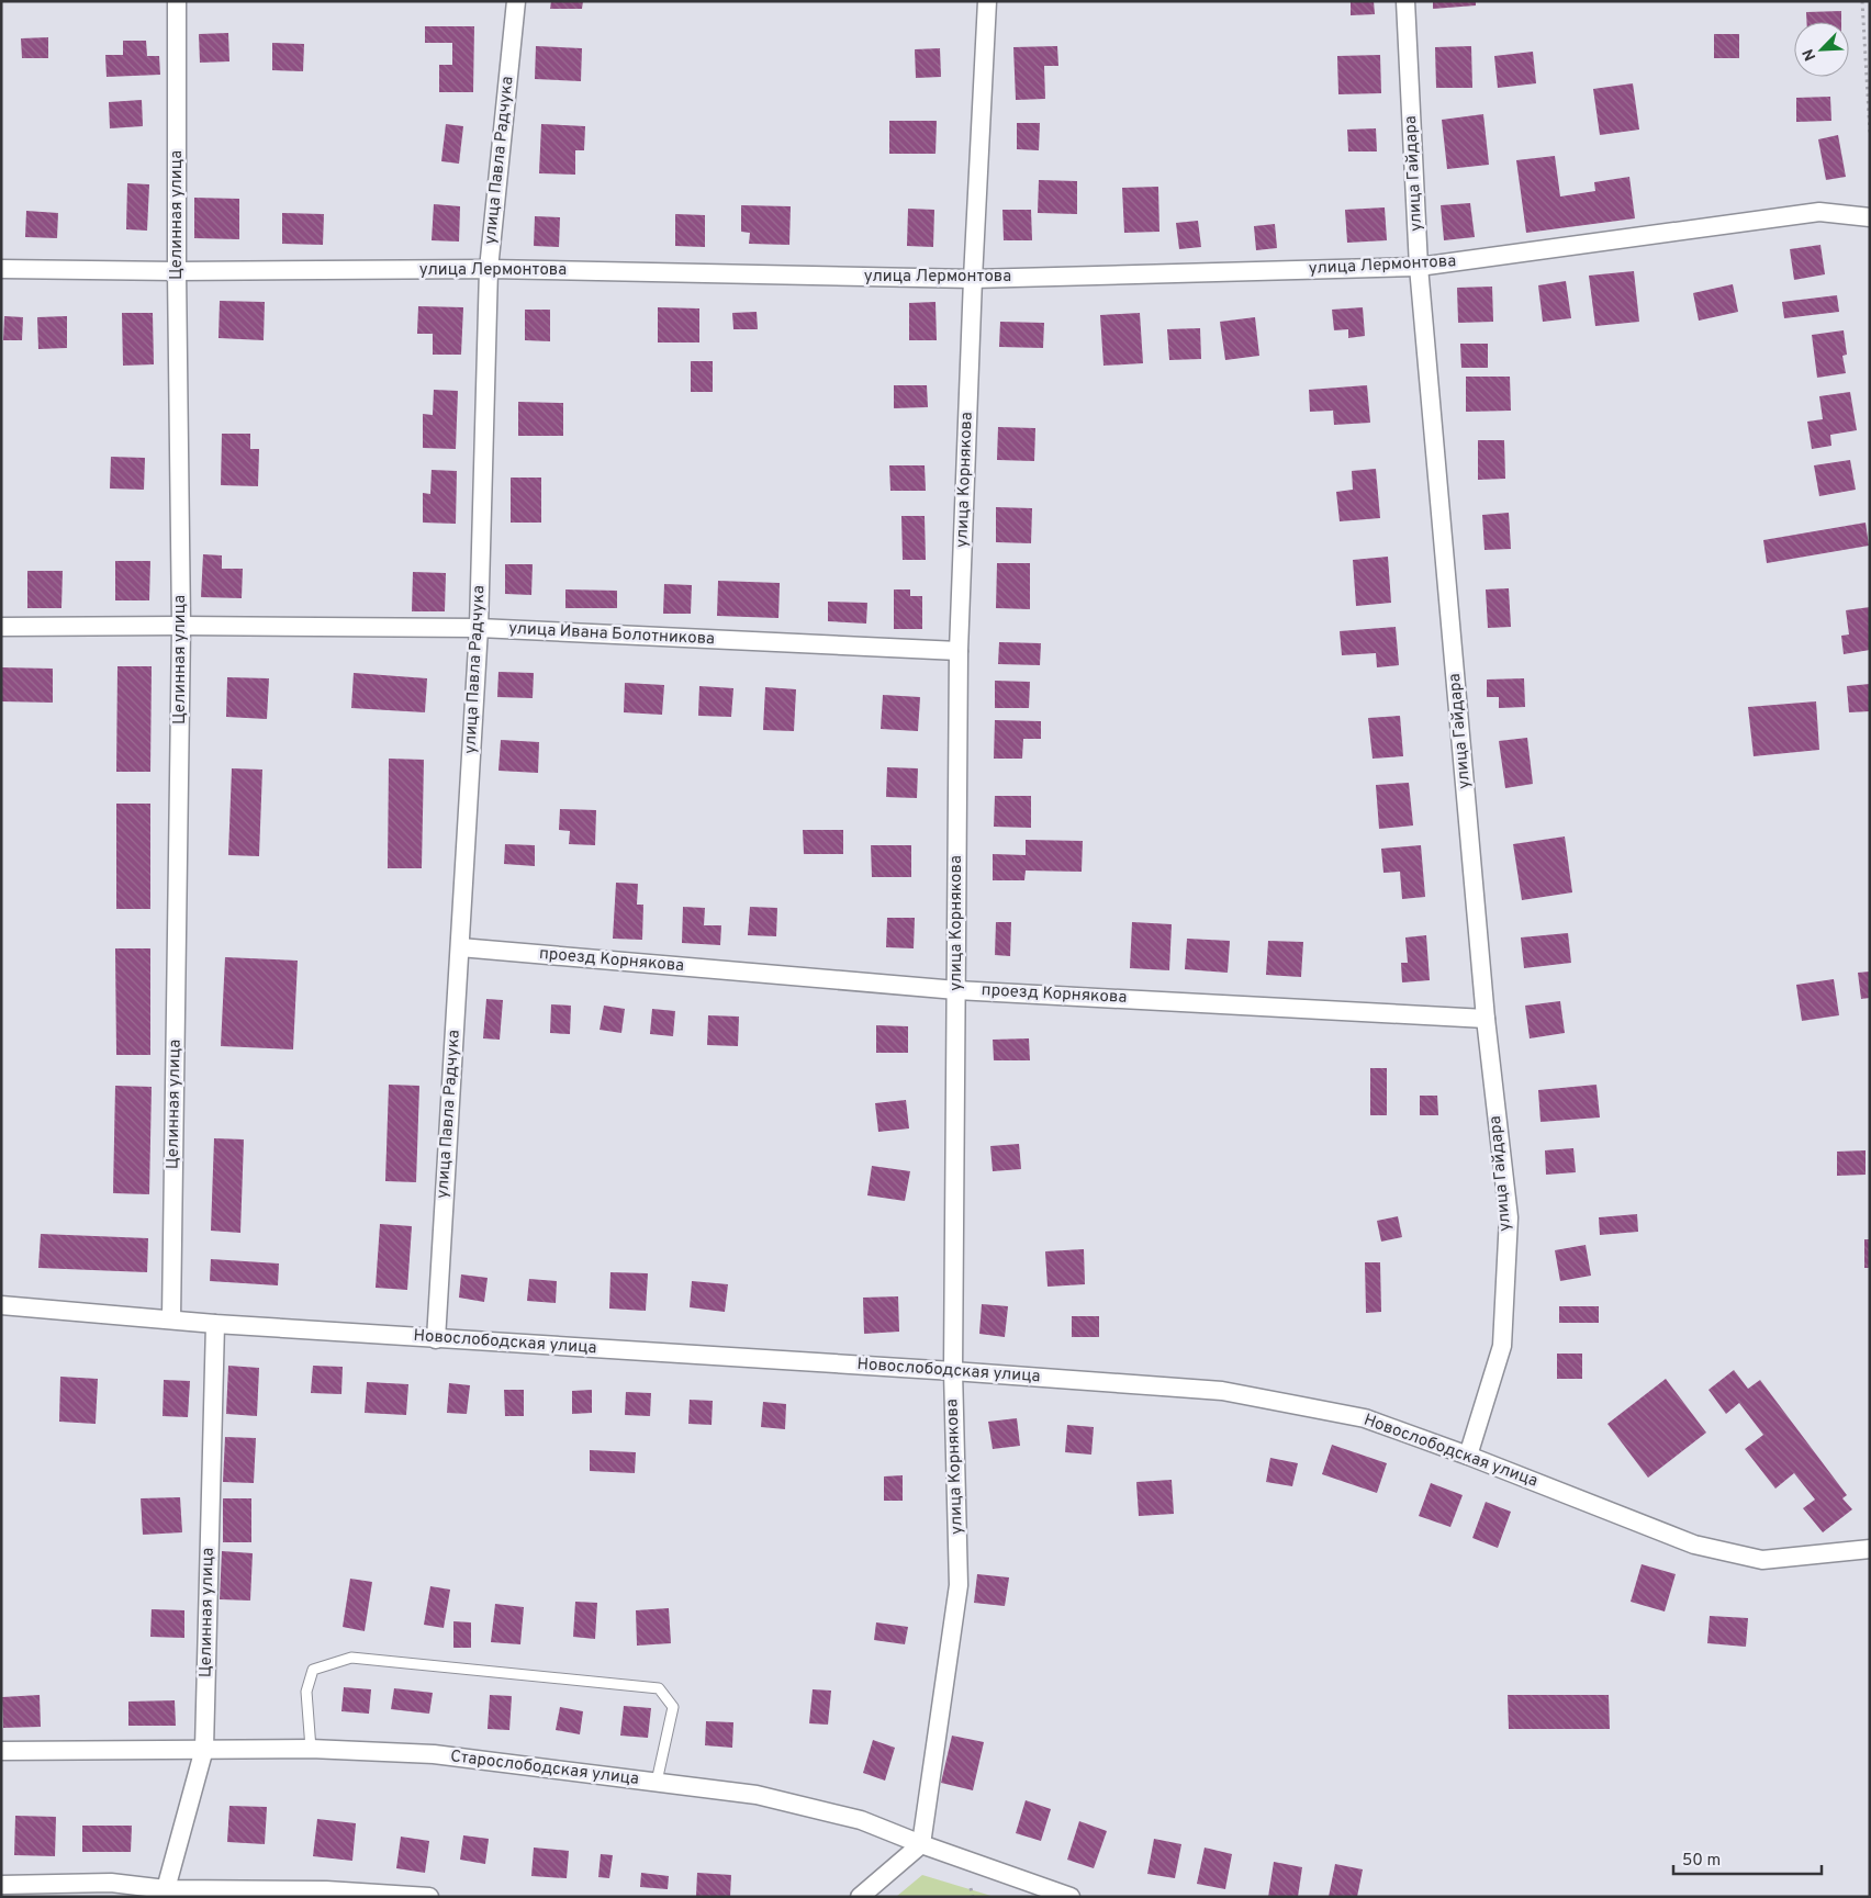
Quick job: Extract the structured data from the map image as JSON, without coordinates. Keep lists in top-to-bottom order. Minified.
{"streets":{"street":["улица Павла Радчука","улица Гайдара","Целинная улица","улица Лермонтова","улица Корнякова","улица Ивана Болотникова","проезд Корнякова","Новослободская улица","Старослободская улица"]},"crossings":[["улица Павла Радчука","улица Лермонтова"],["улица Павла Радчука","улица Ивана Болотникова"],["улица Павла Радчука","проезд Корнякова"],["улица Павла Радчука","Новослободская улица"],["улица Гайдара","улица Лермонтова"],["улица Гайдара","проезд Корнякова"],["улица Гайдара","Новослободская улица"],["Целинная улица","улица Лермонтова"],["Целинная улица","улица Ивана Болотникова"],["Целинная улица","Новослободская улица"],["Целинная улица","Старослободская улица"],["улица Лермонтова","улица Корнякова"],["улица Корнякова","улица Ивана Болотникова"],["улица Корнякова","проезд Корнякова"],["улица Корнякова","Новослободская улица"],["улица Корнякова","Старослободская улица"]],"scale_bar":"50 m","north":"bottom left"}
